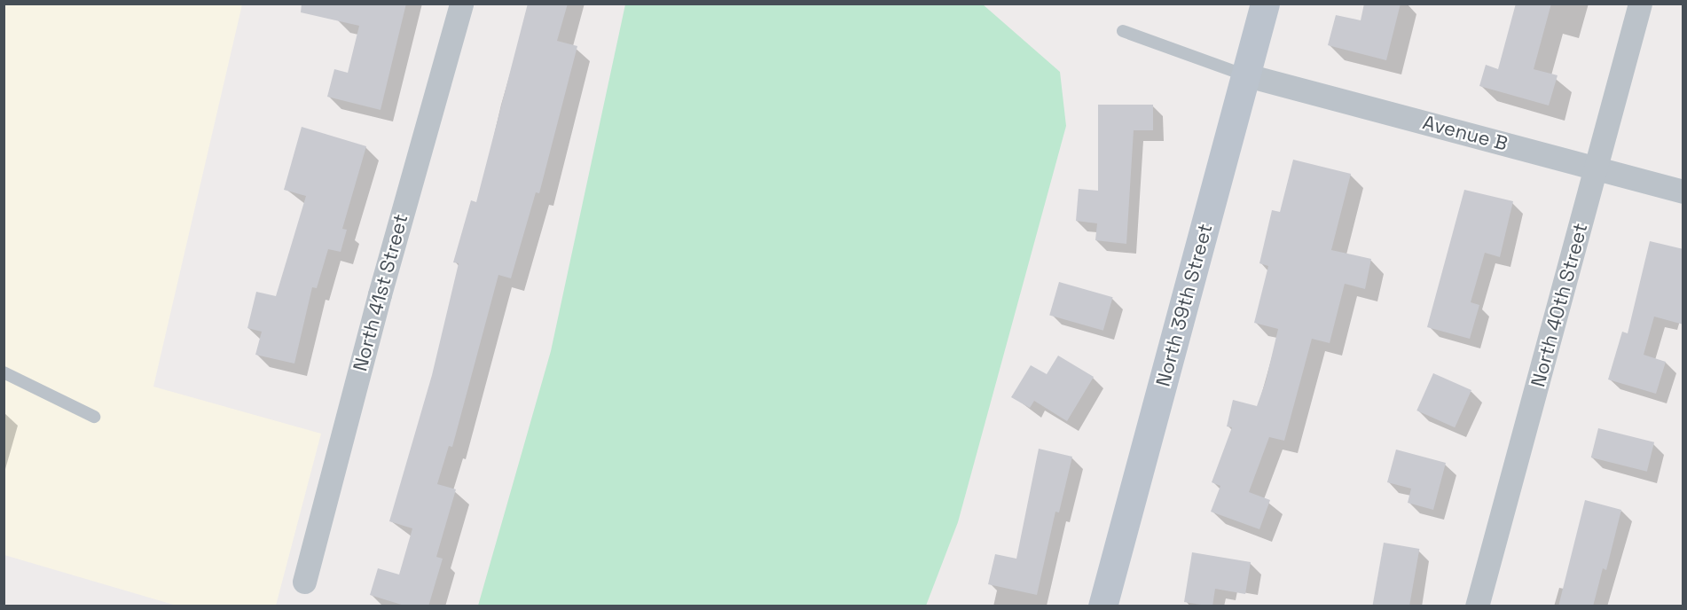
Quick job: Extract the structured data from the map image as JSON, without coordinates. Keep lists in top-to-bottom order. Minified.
{"streets":{"street":["Avenue B","North 41st Street","North 39th Street","North 40th Street"]},"crossings":[["Avenue B","North 39th Street"],["Avenue B","North 40th Street"]]}
